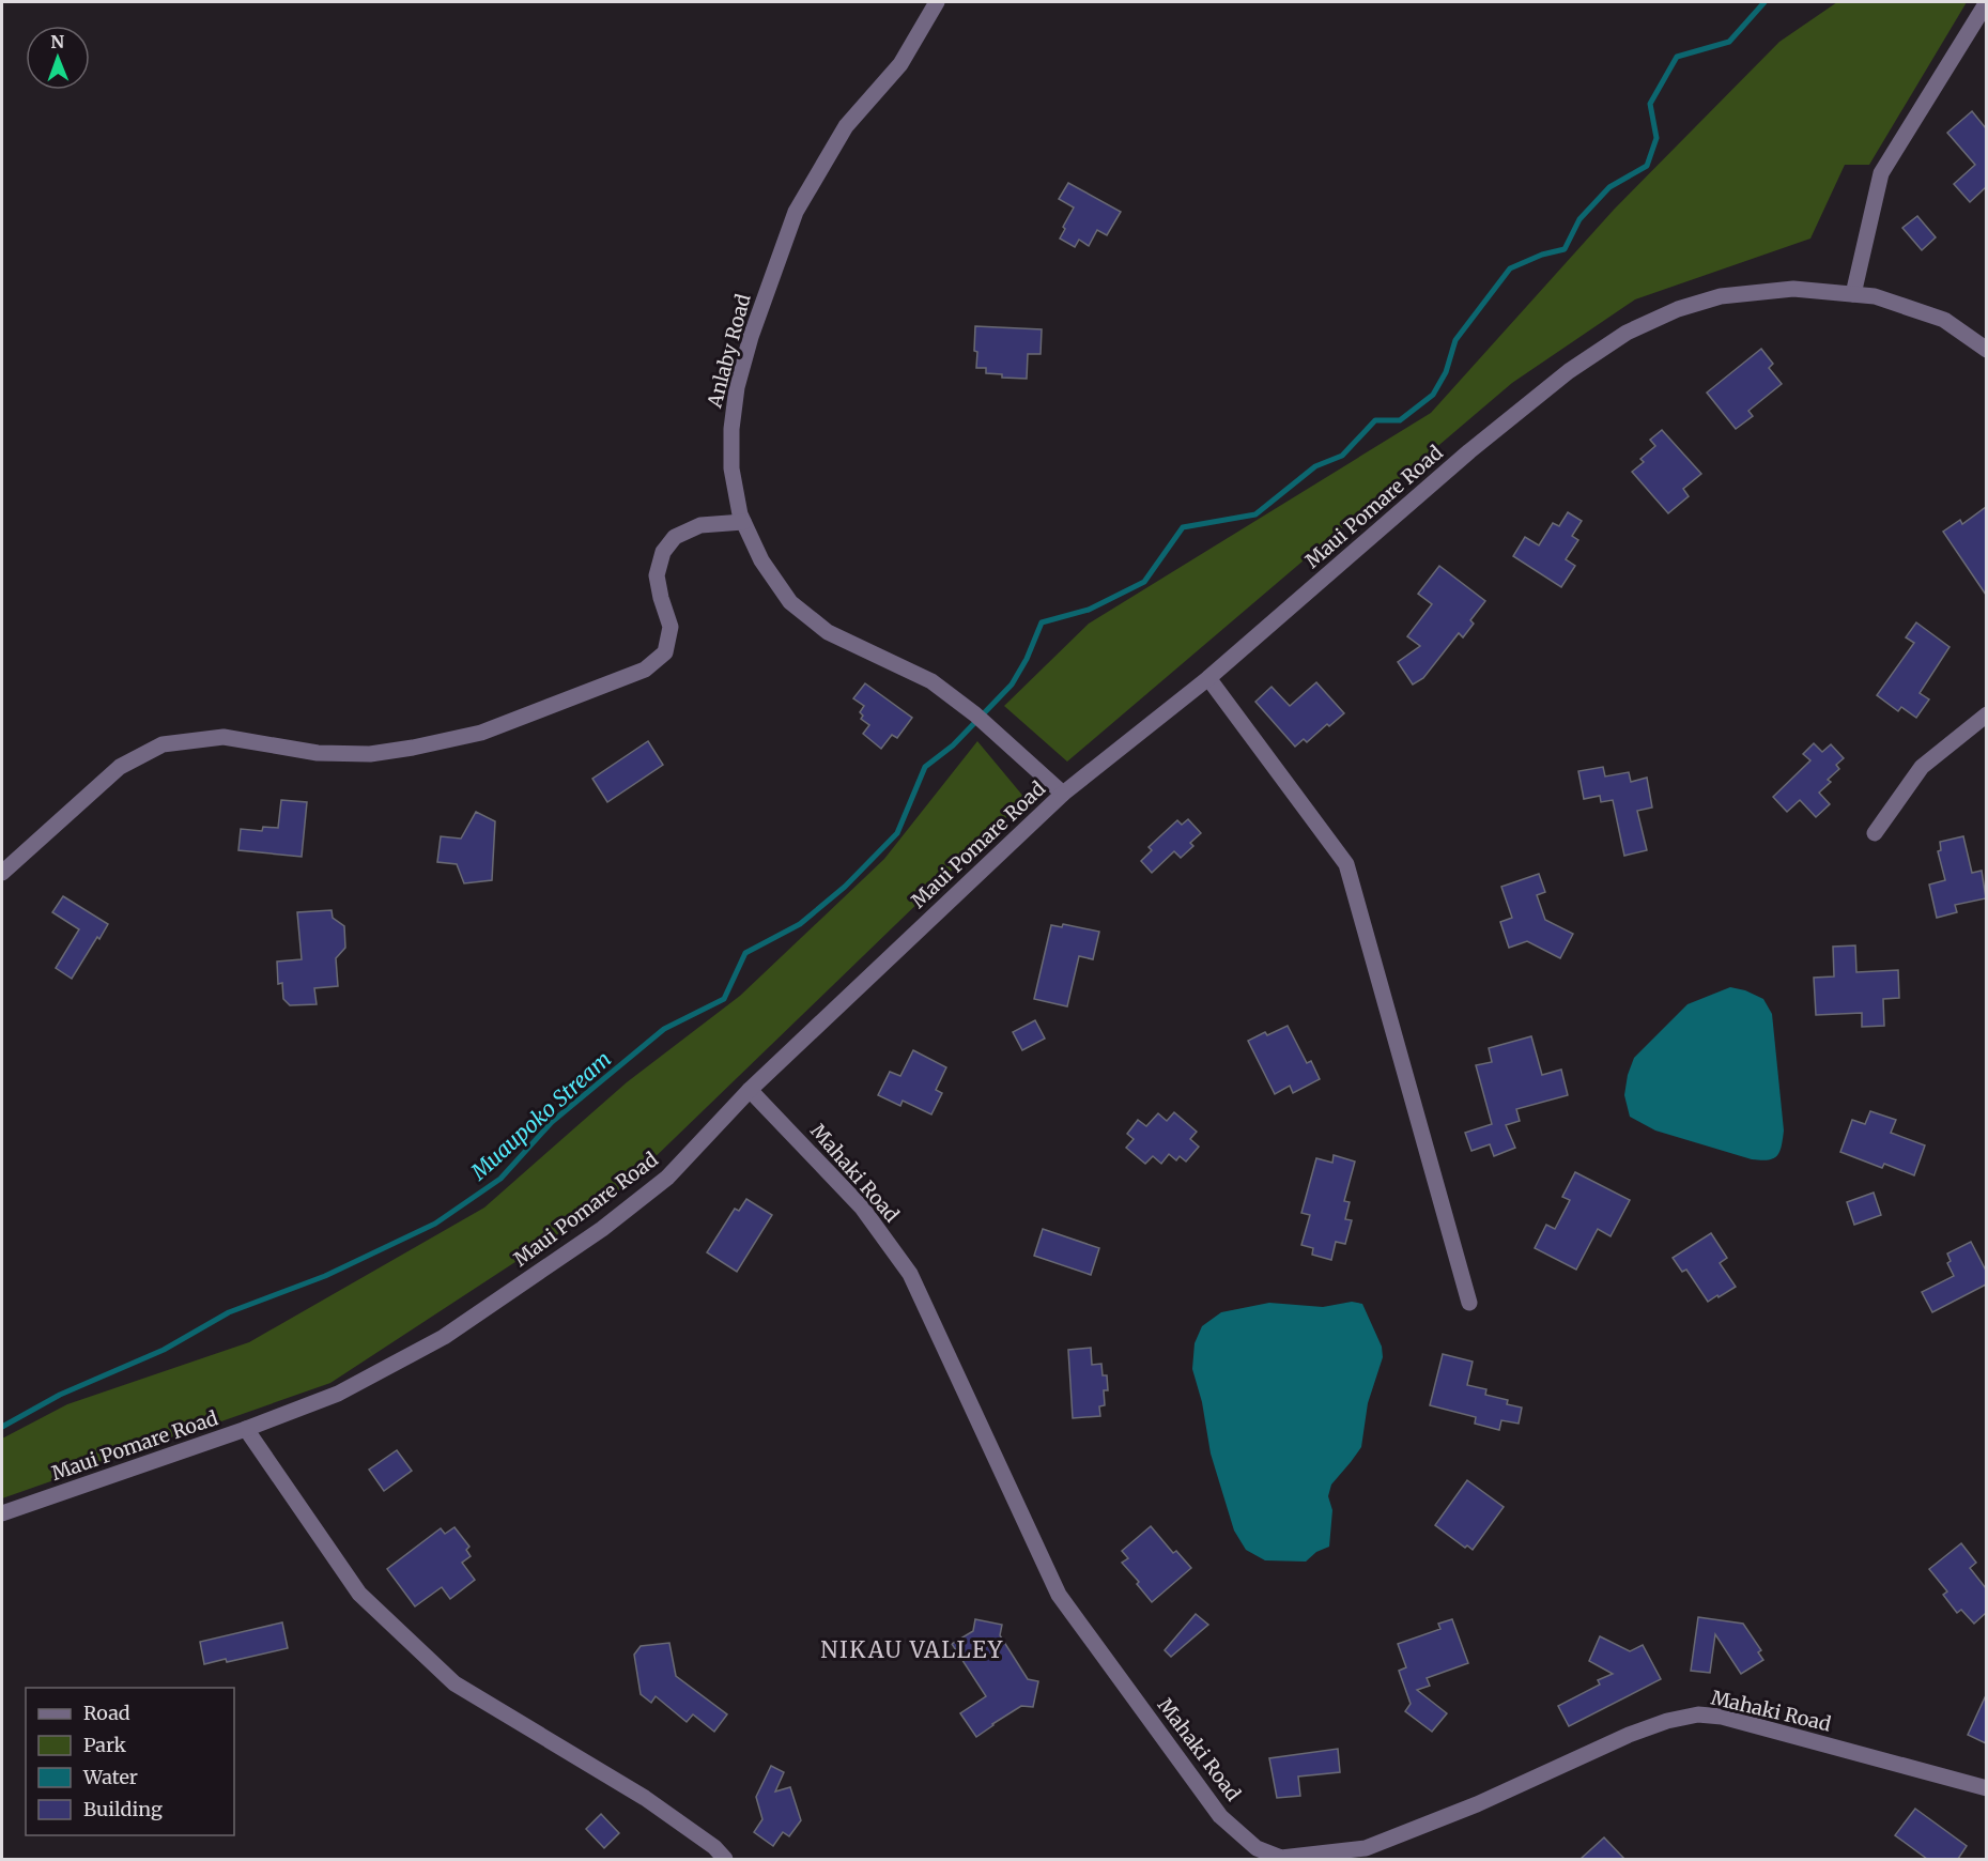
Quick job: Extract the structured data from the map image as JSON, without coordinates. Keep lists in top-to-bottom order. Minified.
{"streets":{"street":["Anlaby Road","Maui Pomare Road","Mahaki Road"]},"crossings":[["Anlaby Road","Maui Pomare Road"],["Maui Pomare Road","Mahaki Road"]],"districts":["NIKAU VALLEY"],"water":["Muaupoko Stream"],"legend":["Road","Park","Water","Building"],"north":"top"}
